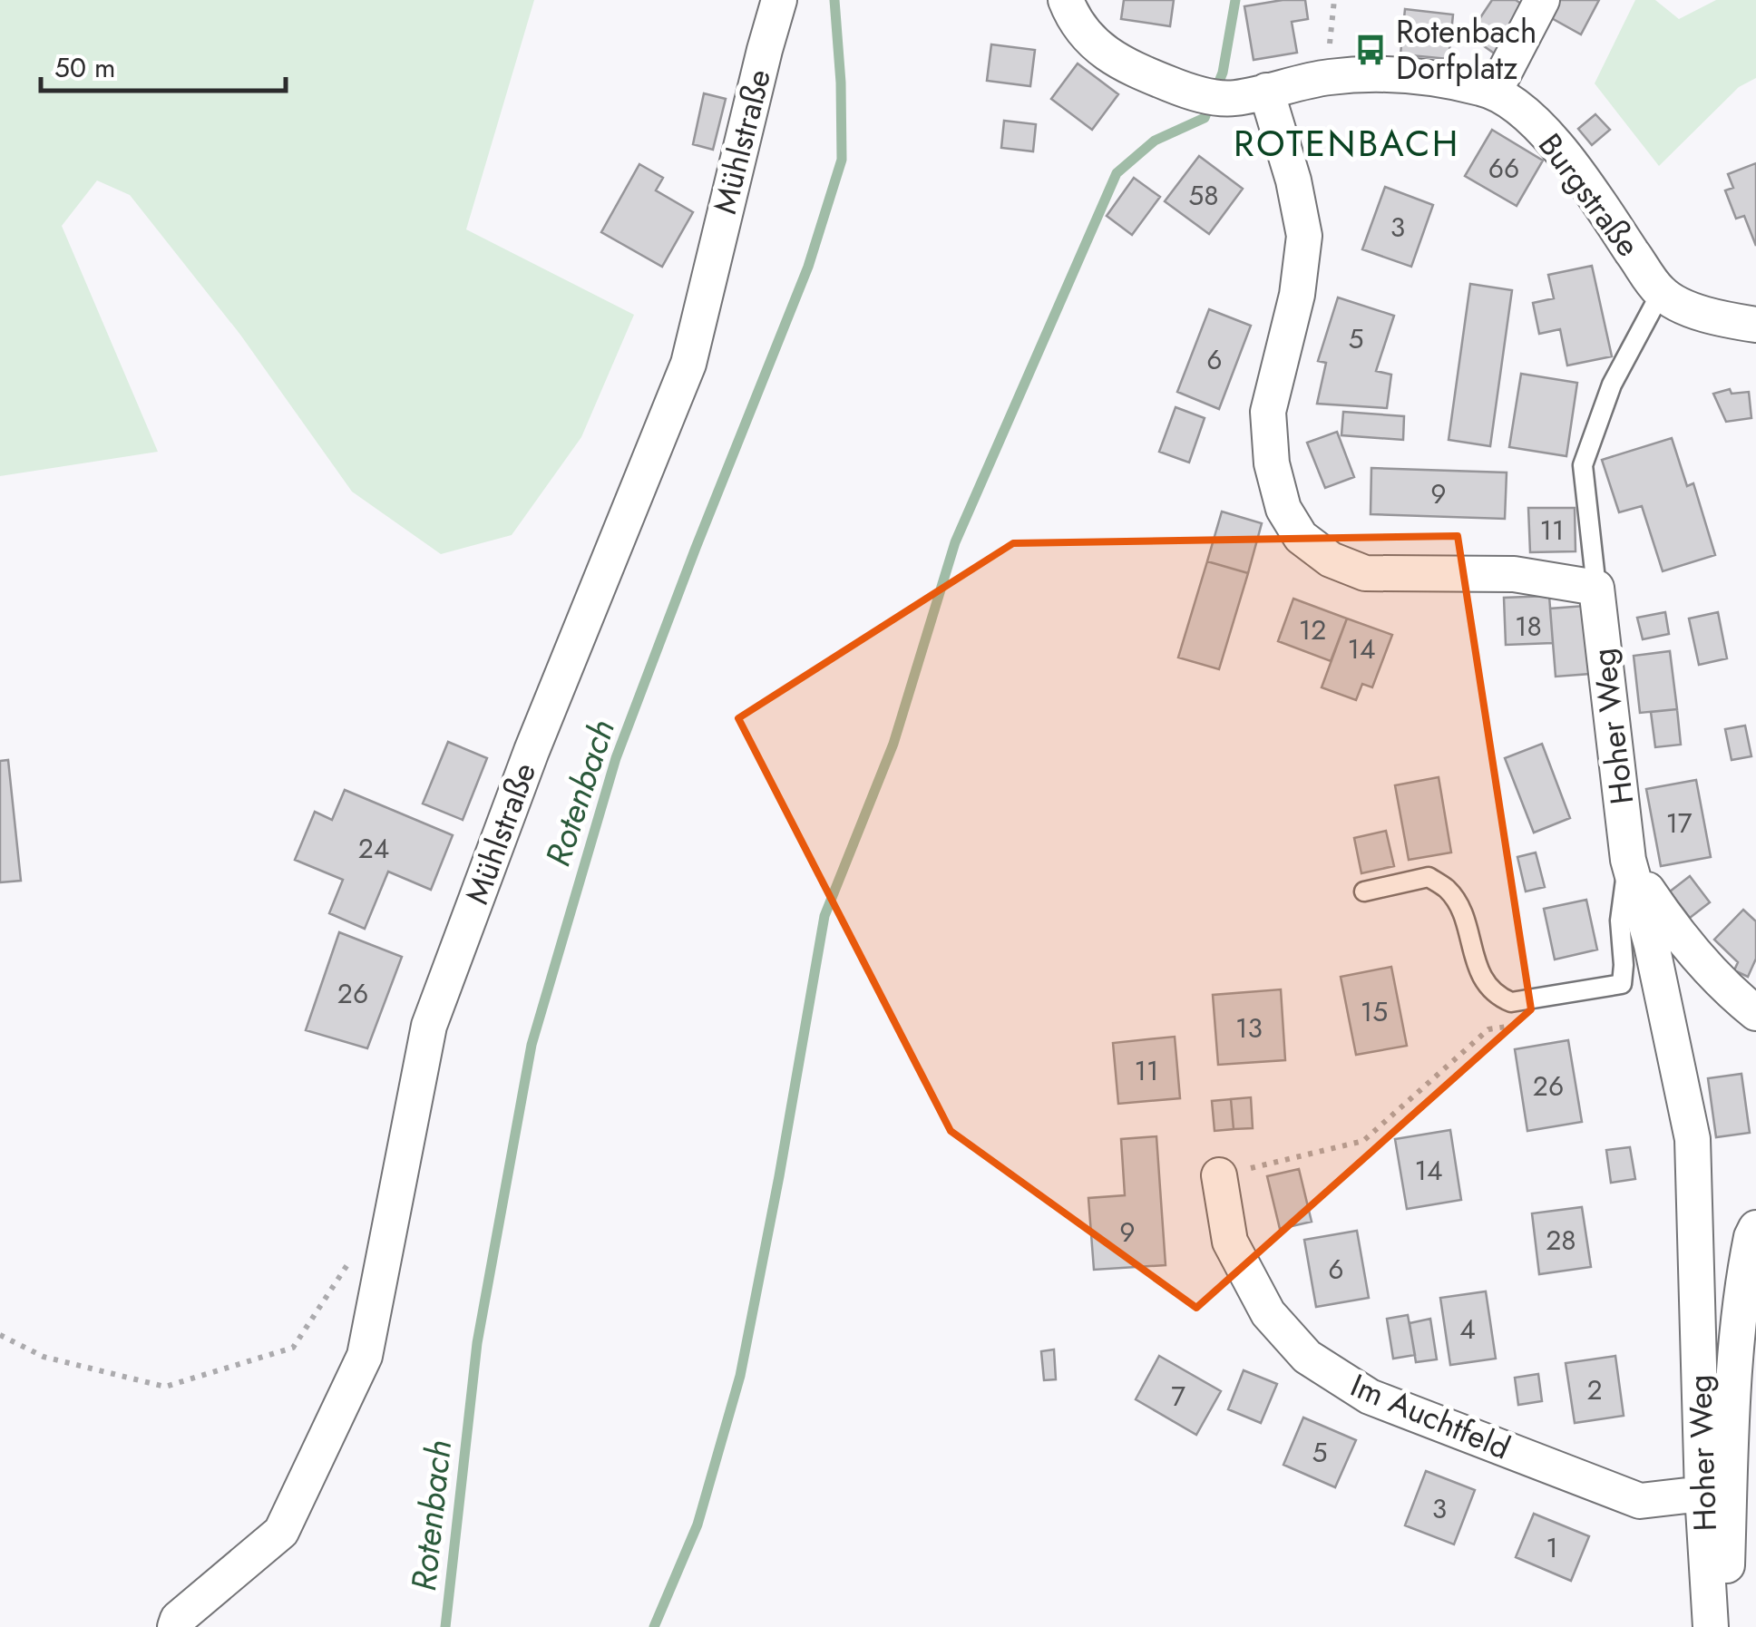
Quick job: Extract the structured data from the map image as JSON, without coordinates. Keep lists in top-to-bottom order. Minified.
{"streets":{"street":["Mühlstraße","Burgstraße","Hoher Weg","Im Auchtfeld"]},"crossings":[["Hoher Weg","Im Auchtfeld"]],"districts":["ROTENBACH"],"water":["Rotenbach"],"places":{"bus stop":["Rotenbach Dorfplatz"]},"house_numbers":["66","58","3","5","6","9","11","18","12","14","17","24","26","15","13","11","26","14","9","28","6","4","2","7","5","3","1"],"scale_bar":"50 m"}
